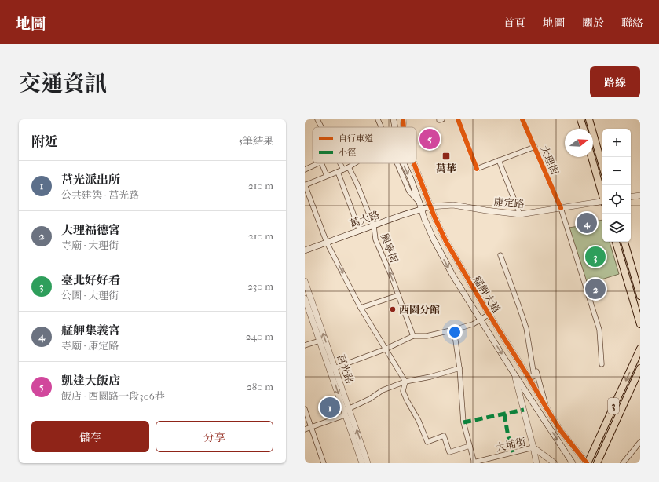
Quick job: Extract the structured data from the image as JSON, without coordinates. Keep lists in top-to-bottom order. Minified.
{"streets":{"main road":["康定路","萬大路","艋舺大道","莒光路","3"],"street":["大理街","興寧街","大埔街"]},"crossings":[["大理街","康定路"],["康定路","萬大路"],["康定路","艋舺大道"],["萬大路","興寧街"],["萬大路","艋舺大道"],["艋舺大道","3"]],"one_way":["興寧街"],"places":{"transit":["萬華"],"other":["西園分館"]},"legend":["自行車道","小徑"],"north":"right","page":{"header":"地圖","nav":["首頁","地圖","關於","聯絡"],"title":"交通資訊","buttons":["路線",["儲存","分享"]],"heading":["附近","5筆結果"],"pins":["5","4","3","2","1"],"map_buttons":["+","−"],"list":[{"mark":"1","name":"莒光派出所","note":"公共建築 · 莒光路","value":"210 m"},{"mark":"2","name":"大理福德宮","note":"寺廟 · 大理街","value":"210 m"},{"mark":"3","name":"臺北好好看","note":"公園 · 大理街","value":"230 m"},{"mark":"4","name":"艋舺集義宮","note":"寺廟 · 康定路","value":"240 m"},{"mark":"5","name":"凱達大飯店","note":"飯店 · 西園路一段306巷","value":"280 m"}]}}
